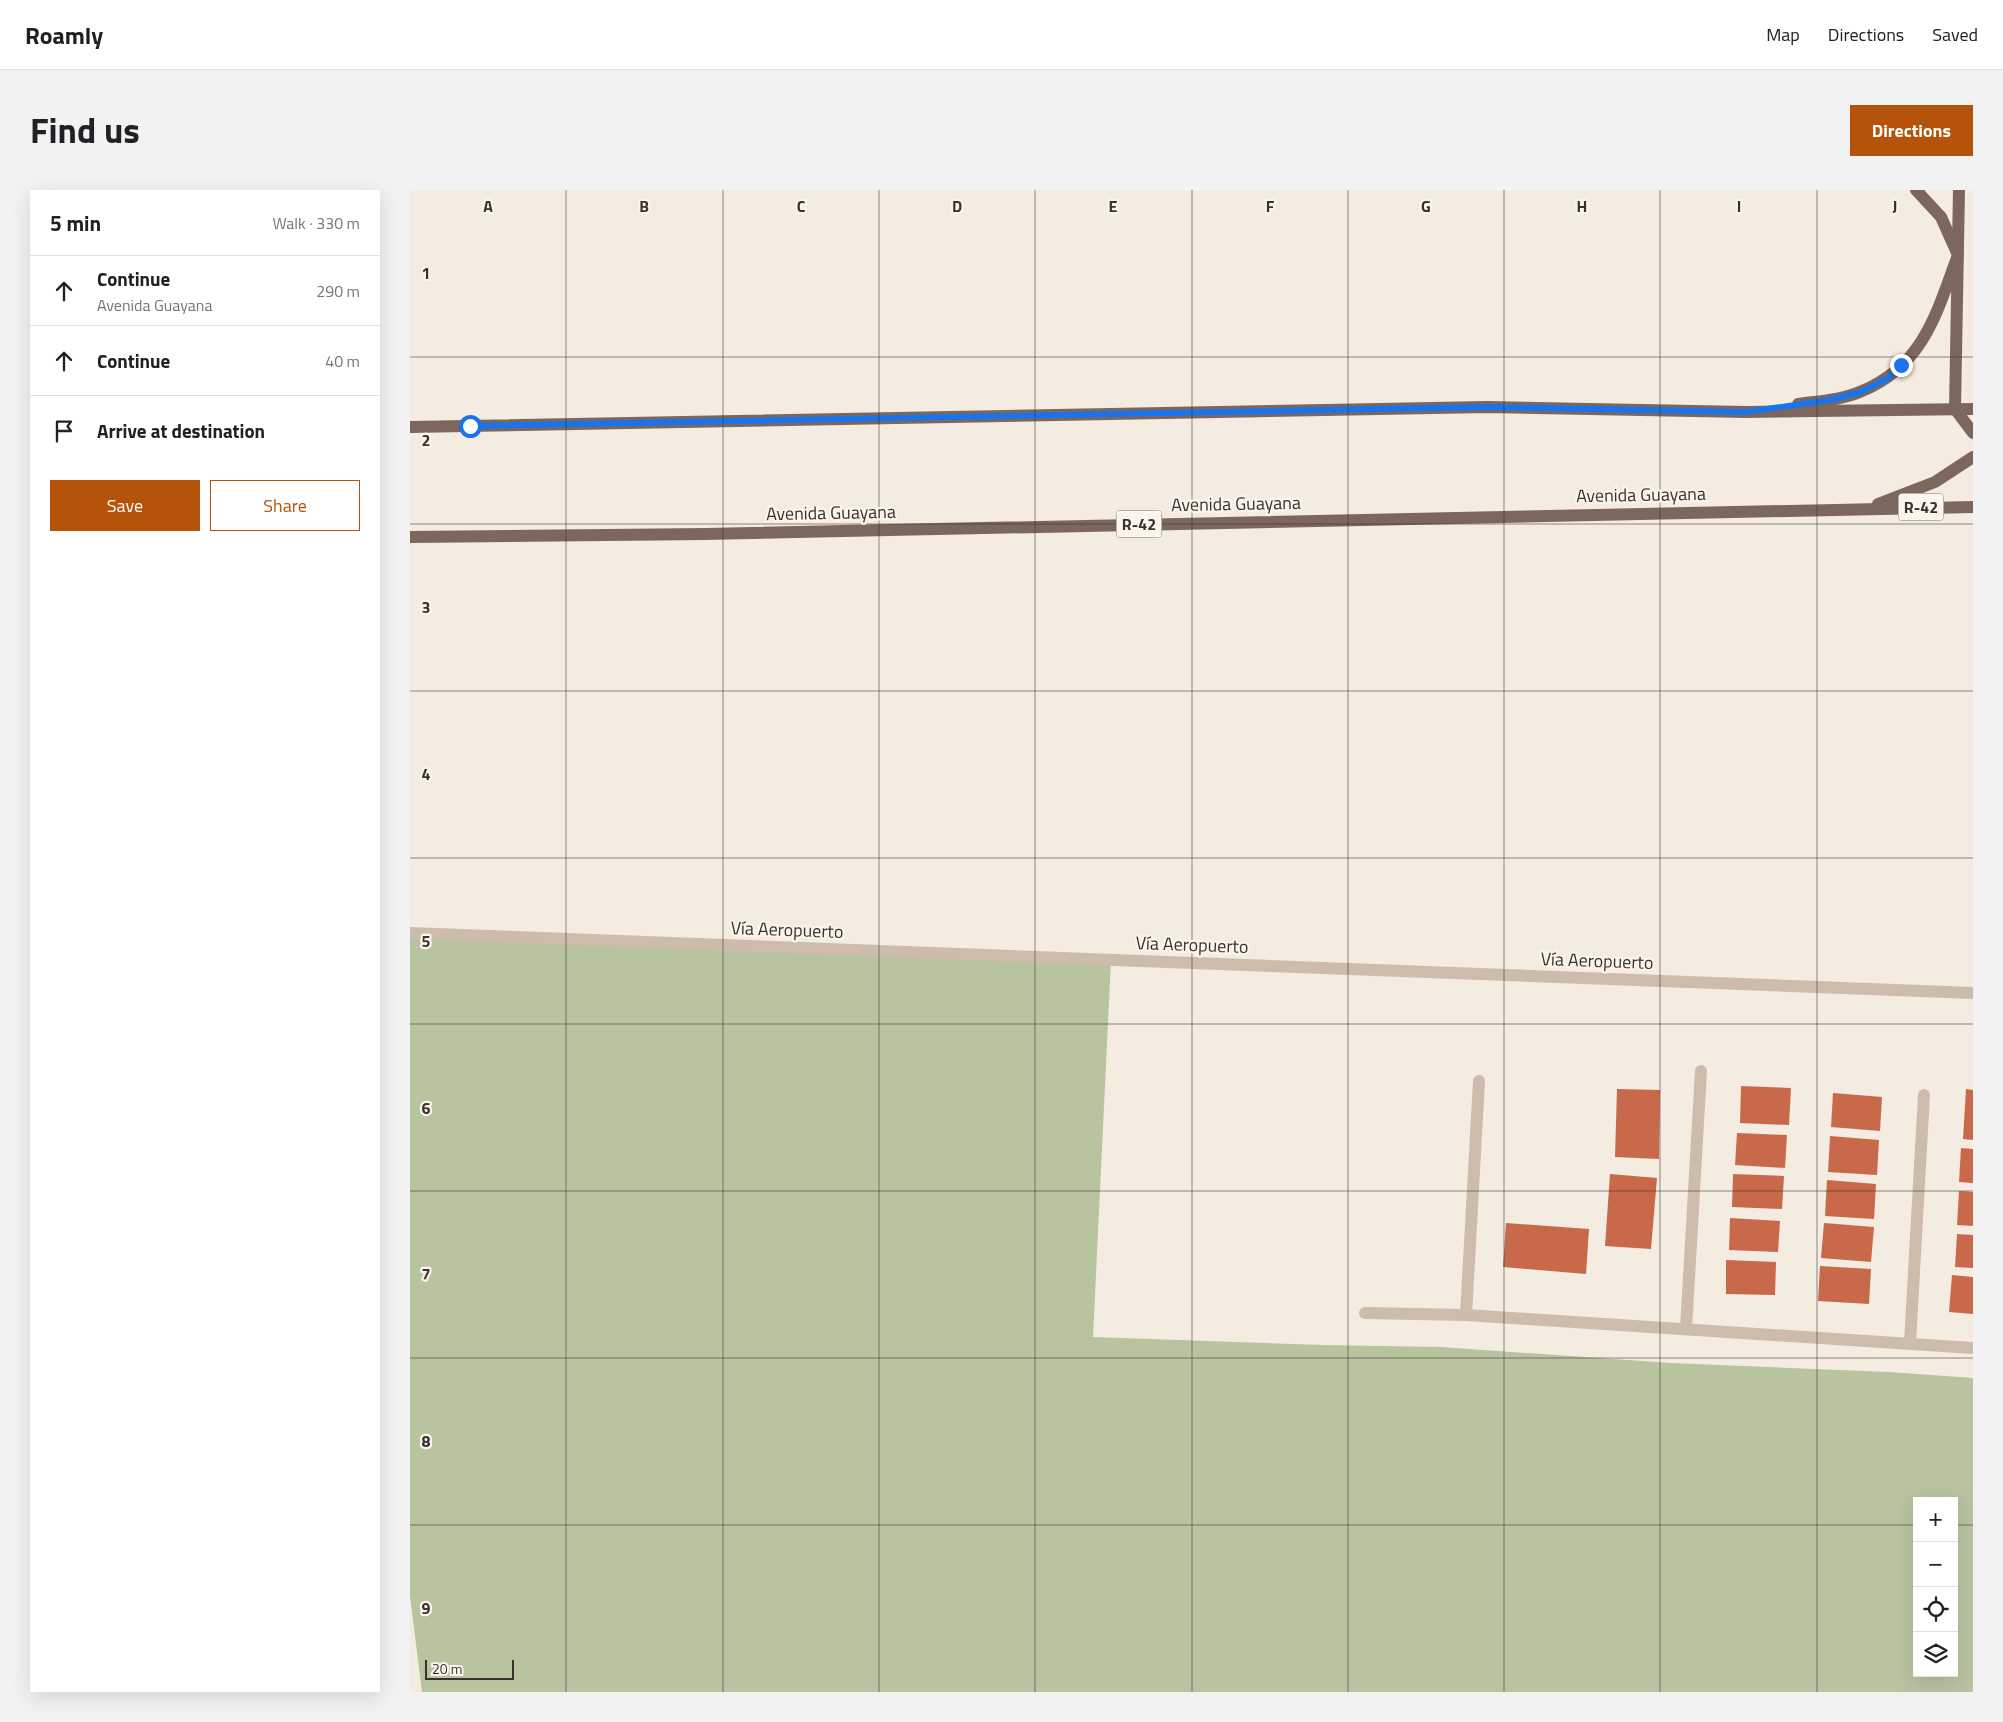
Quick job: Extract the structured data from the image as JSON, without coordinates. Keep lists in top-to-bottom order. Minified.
{"streets":{"main road":["Avenida Guayana","R-42"],"street":["Vía Aeropuerto"]},"scale_bar":"20 m","page":{"header":"Roamly","nav":["Map","Directions","Saved"],"title":"Find us","buttons":["Directions",["Save","Share"]],"heading":["5 min","Walk · 330 m"],"list":[["Continue","Avenida Guayana","290 m"],["Continue","40 m"],"Arrive at destination"],"map_buttons":["+","−"],"scale":"20 m"},"grid":{"columns":["A","B","C","D","E","F","G","H","I","J"],"rows":["1","2","3","4","5","6","7","8","9"]}}
